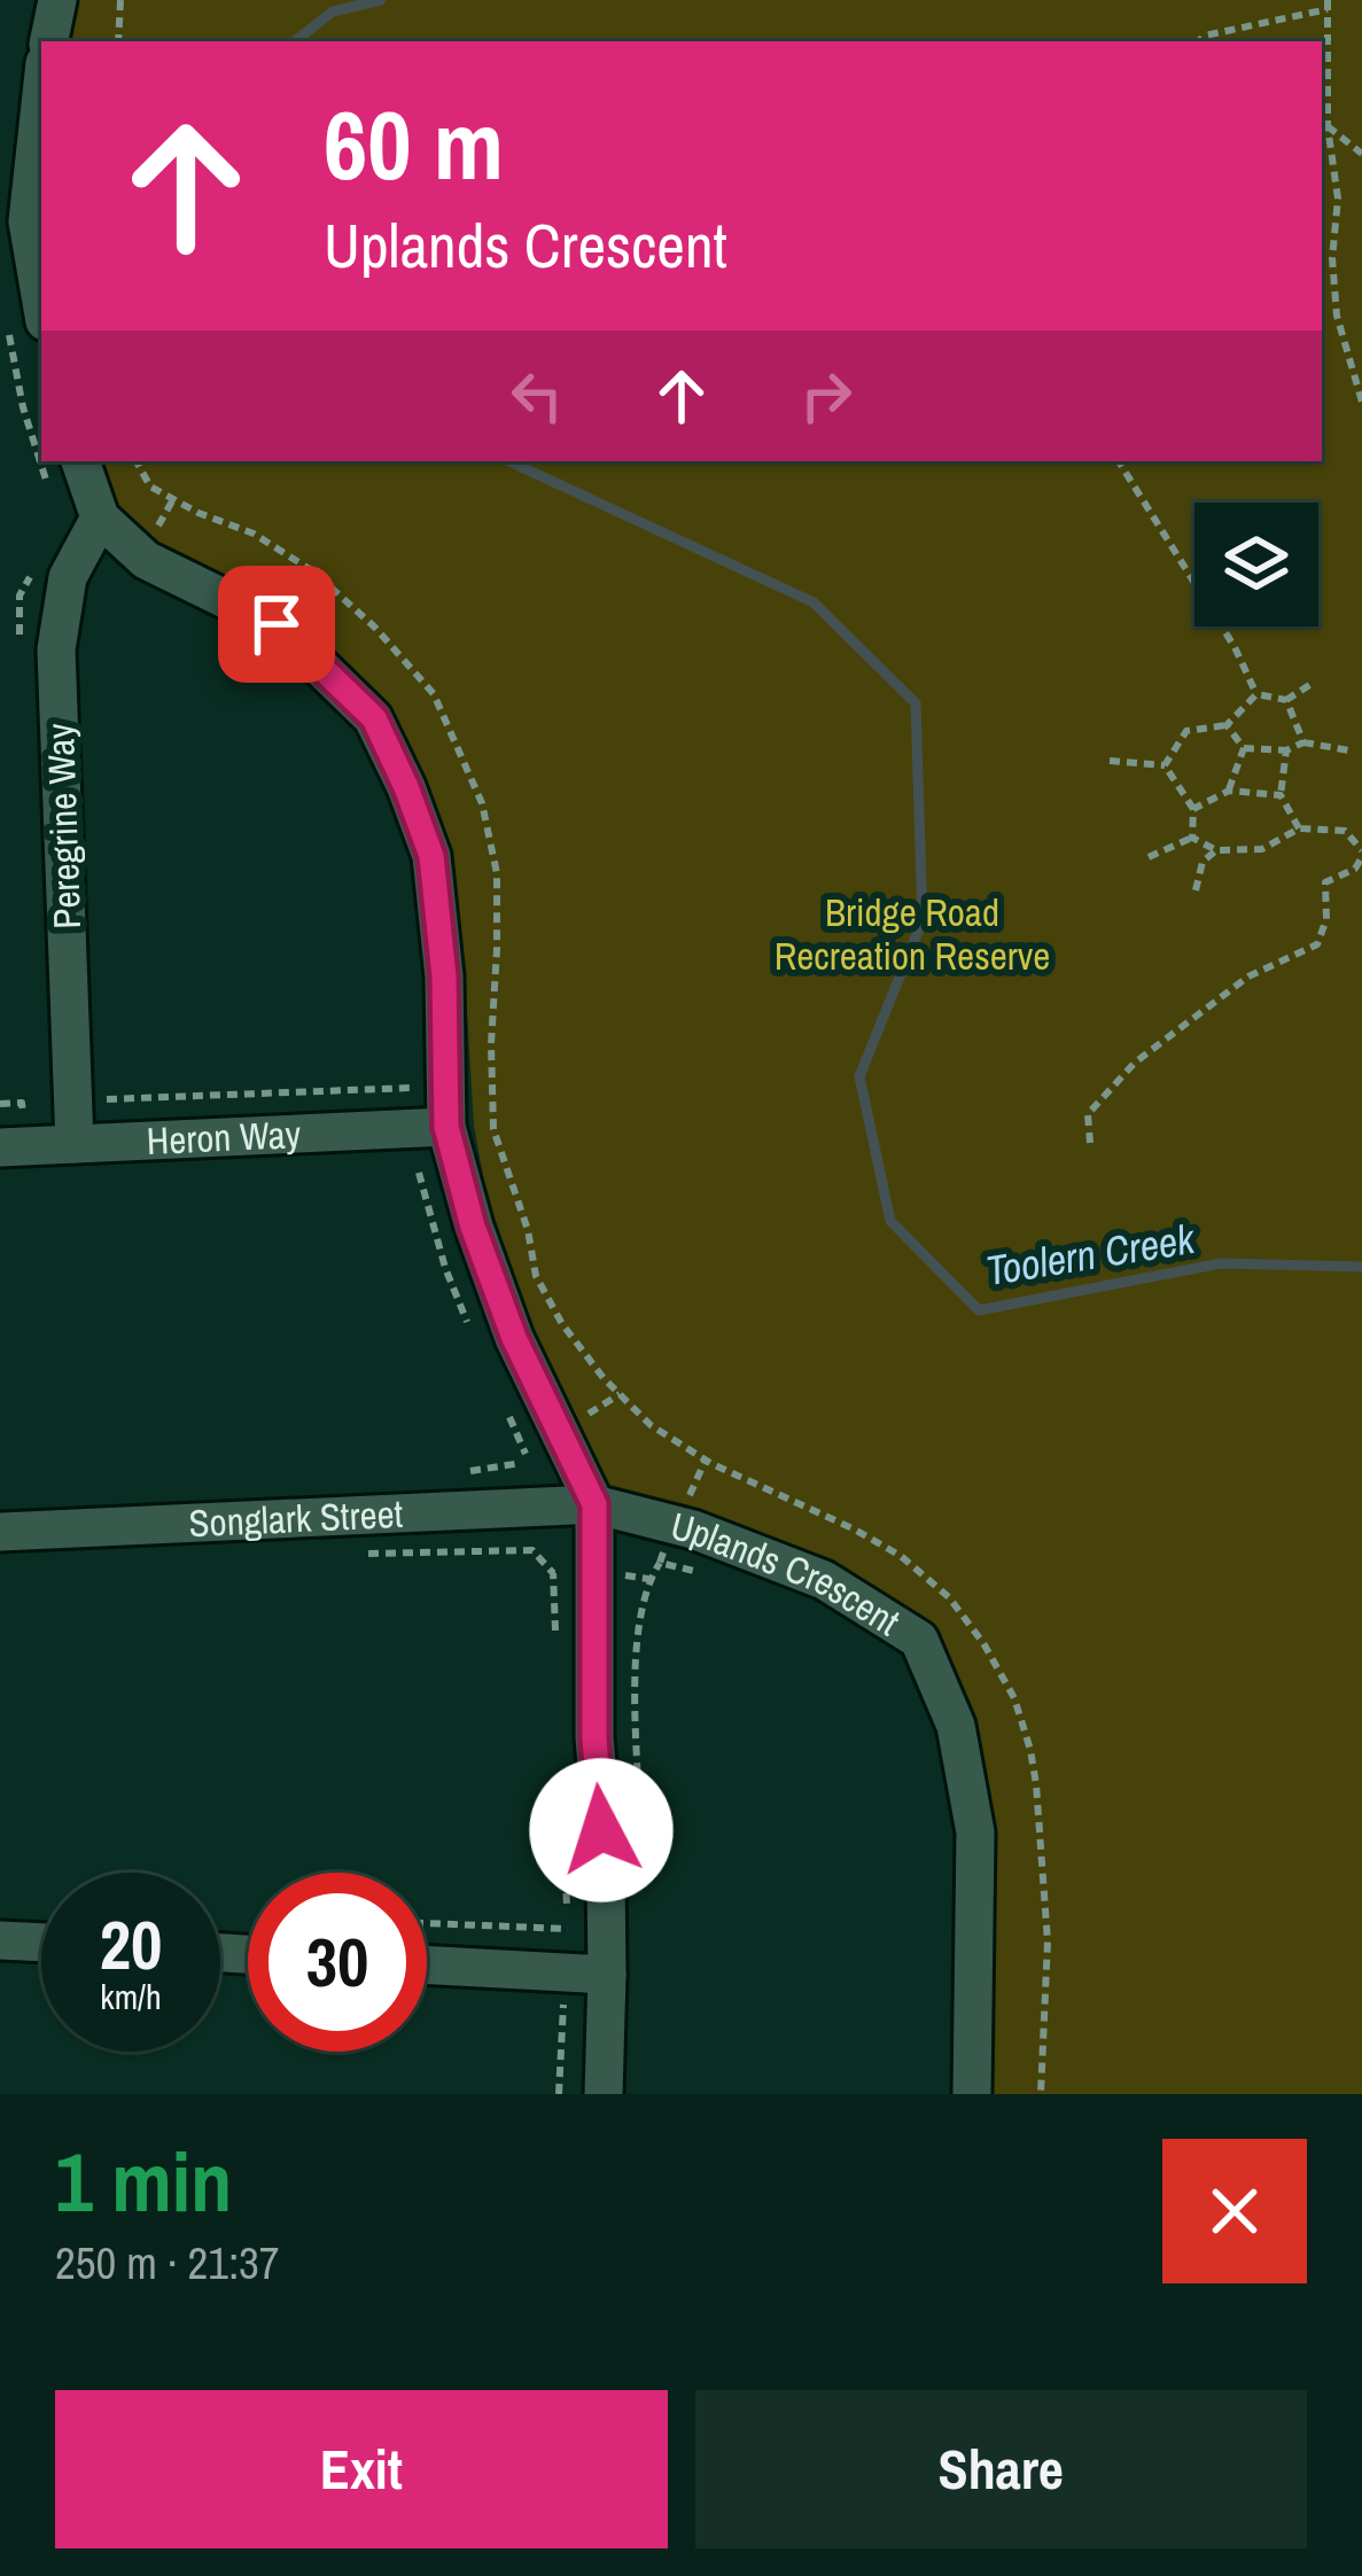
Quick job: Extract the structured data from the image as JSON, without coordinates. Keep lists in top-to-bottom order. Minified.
{"streets":{"street":["Peregrine Way","Heron Way","Songlark Street","Uplands Crescent"]},"crossings":[["Peregrine Way","Heron Way"],["Songlark Street","Uplands Crescent"]],"water":["Toolern Creek"],"parks":["Bridge Road Recreation Reserve"],"page":{"turn":["60 m","Uplands Crescent"],"speed":"20 km/h","limit":"30","heading":["1 min","250 m · 21:37"],"buttons":["Exit","Share"]}}
